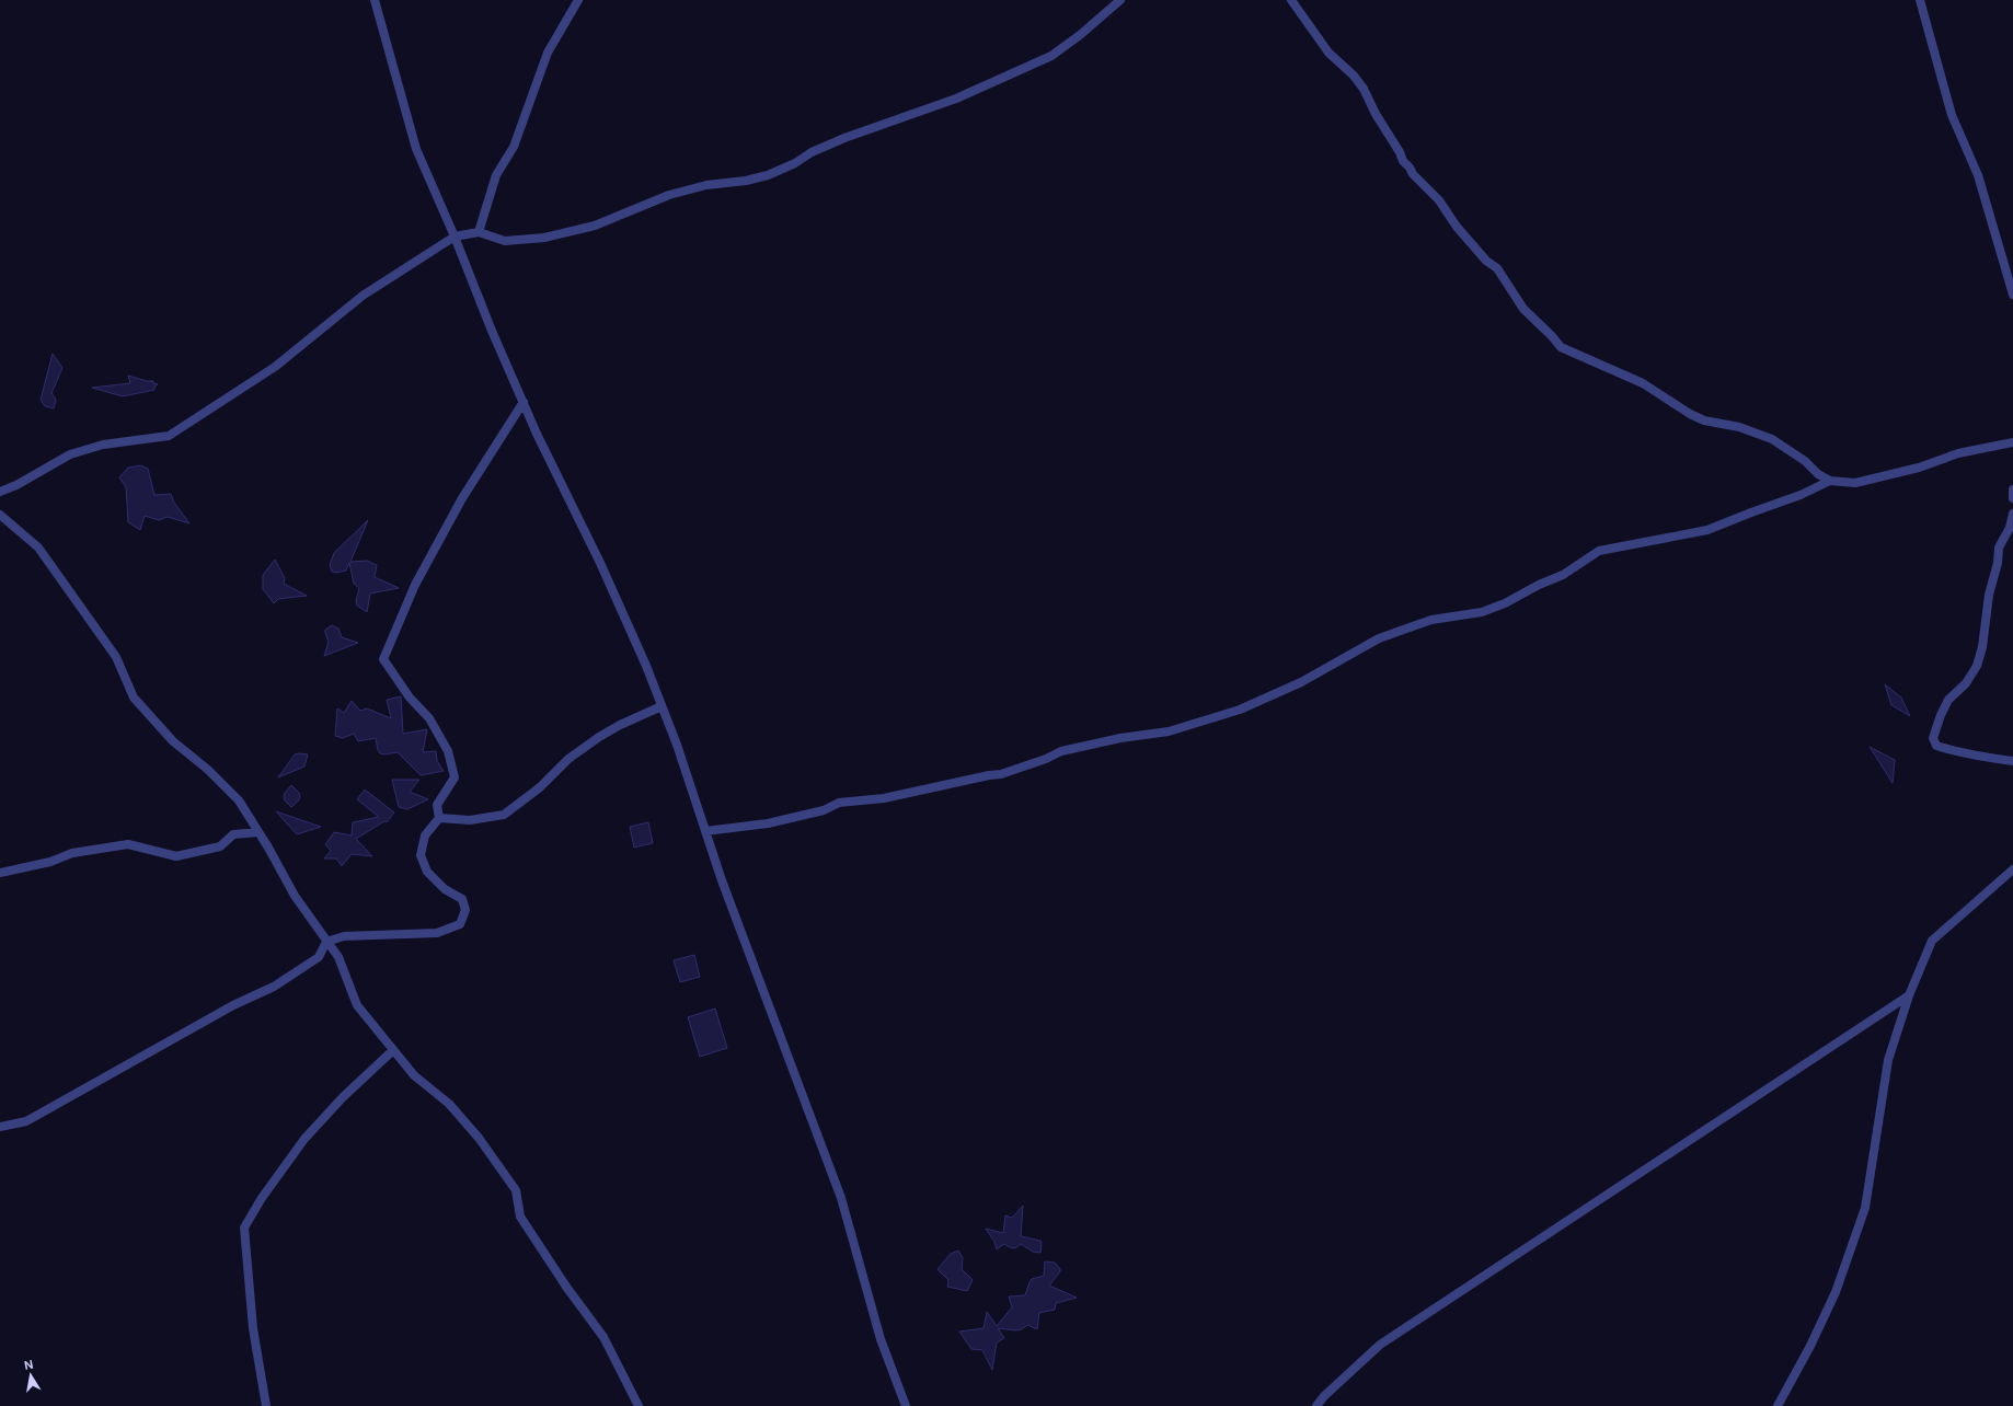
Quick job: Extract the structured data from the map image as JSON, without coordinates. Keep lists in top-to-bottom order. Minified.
{"north":"top"}
